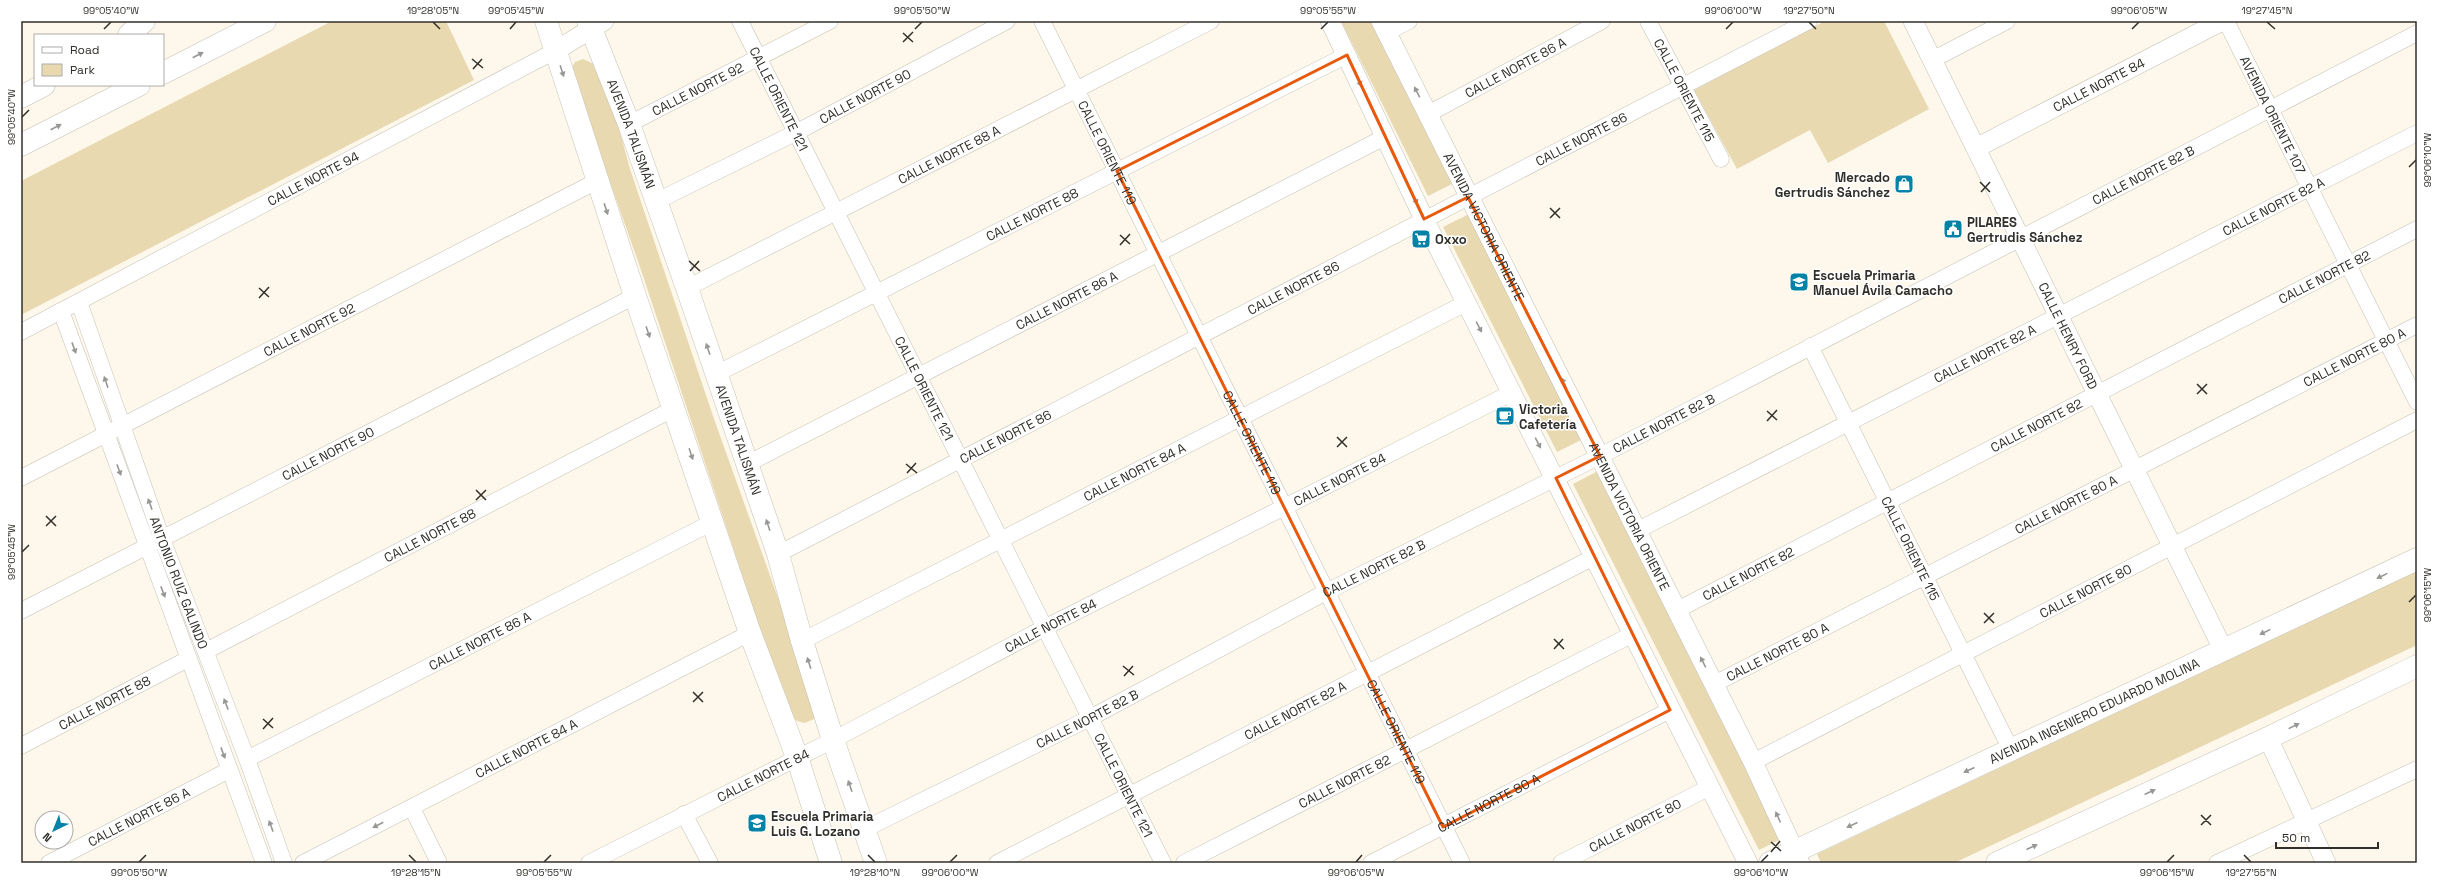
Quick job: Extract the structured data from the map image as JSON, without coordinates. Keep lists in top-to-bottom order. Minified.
{"streets":{"main road":["AVENIDA TALISMÁN","AVENIDA INGENIERO EDUARDO MOLINA"],"street":["CALLE NORTE 86 A","CALLE NORTE 84","CALLE NORTE 92","CALLE ORIENTE 115","CALLE NORTE 90","CALLE ORIENTE 121","AVENIDA ORIENTE 107","CALLE NORTE 86","CALLE ORIENTE 119","CALLE NORTE 88 A","CALLE NORTE 82 B","CALLE NORTE 94","CALLE NORTE 82 A","CALLE NORTE 88","AVENIDA VICTORIA ORIENTE","CALLE NORTE 82","CALLE HENRY FORD","CALLE NORTE 80 A","CALLE NORTE 84 A","ANTONIO RUIZ GALINDO","CALLE NORTE 80"]},"crossings":[["CALLE NORTE 86 A","CALLE ORIENTE 121"],["CALLE NORTE 86 A","AVENIDA TALISMÁN"],["CALLE NORTE 86 A","CALLE ORIENTE 119"],["CALLE NORTE 86 A","AVENIDA VICTORIA ORIENTE"],["CALLE NORTE 86 A","ANTONIO RUIZ GALINDO"],["CALLE NORTE 84","CALLE ORIENTE 121"],["CALLE NORTE 84","AVENIDA TALISMÁN"],["CALLE NORTE 84","CALLE ORIENTE 119"],["CALLE NORTE 84","CALLE HENRY FORD"],["CALLE NORTE 92","CALLE ORIENTE 121"],["CALLE NORTE 92","AVENIDA TALISMÁN"],["CALLE NORTE 92","ANTONIO RUIZ GALINDO"],["CALLE ORIENTE 115","CALLE NORTE 86"],["CALLE ORIENTE 115","CALLE NORTE 82 B"],["CALLE ORIENTE 115","CALLE NORTE 82 A"],["CALLE ORIENTE 115","CALLE NORTE 82"],["CALLE ORIENTE 115","CALLE NORTE 80 A"],["CALLE ORIENTE 115","CALLE NORTE 80"],["CALLE ORIENTE 115","AVENIDA INGENIERO EDUARDO MOLINA"],["CALLE NORTE 90","CALLE ORIENTE 121"],["CALLE NORTE 90","AVENIDA TALISMÁN"],["CALLE NORTE 90","ANTONIO RUIZ GALINDO"],["CALLE ORIENTE 121","CALLE NORTE 86"],["CALLE ORIENTE 121","CALLE NORTE 88 A"],["CALLE ORIENTE 121","CALLE NORTE 82 B"],["CALLE ORIENTE 121","CALLE NORTE 82 A"],["CALLE ORIENTE 121","CALLE NORTE 88"],["CALLE ORIENTE 121","CALLE NORTE 84 A"],["AVENIDA ORIENTE 107","CALLE NORTE 82 B"],["AVENIDA ORIENTE 107","CALLE NORTE 82 A"],["AVENIDA ORIENTE 107","CALLE NORTE 82"],["AVENIDA ORIENTE 107","CALLE NORTE 80 A"],["AVENIDA TALISMÁN","CALLE NORTE 86"],["AVENIDA TALISMÁN","CALLE NORTE 88 A"],["AVENIDA TALISMÁN","CALLE NORTE 82 B"],["AVENIDA TALISMÁN","CALLE NORTE 94"],["AVENIDA TALISMÁN","CALLE NORTE 88"],["AVENIDA TALISMÁN","CALLE NORTE 84 A"],["CALLE NORTE 86","CALLE ORIENTE 119"],["CALLE NORTE 86","AVENIDA VICTORIA ORIENTE"],["CALLE ORIENTE 119","CALLE NORTE 88 A"],["CALLE ORIENTE 119","CALLE NORTE 82 B"],["CALLE ORIENTE 119","CALLE NORTE 82 A"],["CALLE ORIENTE 119","CALLE NORTE 88"],["CALLE ORIENTE 119","CALLE NORTE 82"],["CALLE ORIENTE 119","CALLE NORTE 80 A"],["CALLE ORIENTE 119","CALLE NORTE 84 A"],["CALLE NORTE 82 B","AVENIDA VICTORIA ORIENTE"],["CALLE NORTE 82 B","CALLE HENRY FORD"],["CALLE NORTE 94","ANTONIO RUIZ GALINDO"],["CALLE NORTE 82 A","AVENIDA VICTORIA ORIENTE"],["CALLE NORTE 82 A","CALLE HENRY FORD"],["CALLE NORTE 88","ANTONIO RUIZ GALINDO"],["AVENIDA VICTORIA ORIENTE","CALLE NORTE 82"],["AVENIDA VICTORIA ORIENTE","CALLE NORTE 80 A"],["AVENIDA VICTORIA ORIENTE","CALLE NORTE 80"],["AVENIDA VICTORIA ORIENTE","AVENIDA INGENIERO EDUARDO MOLINA"],["CALLE NORTE 82","CALLE HENRY FORD"],["CALLE HENRY FORD","CALLE NORTE 80 A"],["CALLE HENRY FORD","CALLE NORTE 80"],["CALLE HENRY FORD","AVENIDA INGENIERO EDUARDO MOLINA"]],"places":{"shop":["Mercado Gertrudis Sánchez"],"public building":["PILARES Gertrudis Sánchez"],"supermarket":["Oxxo"],"school or university":["Escuela Primaria Manuel Ávila Camacho","Escuela Primaria Luis G. Lozano"],"cafe":["Victoria Cafetería"]},"legend":["Road","Park"],"scale_bar":"50 m","north":"bottom left","coordinates":["99°05'40\"W","19°28'05\"N","99°05'45\"W","99°05'50\"W","99°05'55\"W","99°06'00\"W","19°27'50\"N","99°06'05\"W","19°27'45\"N","99°06'10\"W","99°06'15\"W","19°28'15\"N","19°28'10\"N","19°27'55\"N"]}
